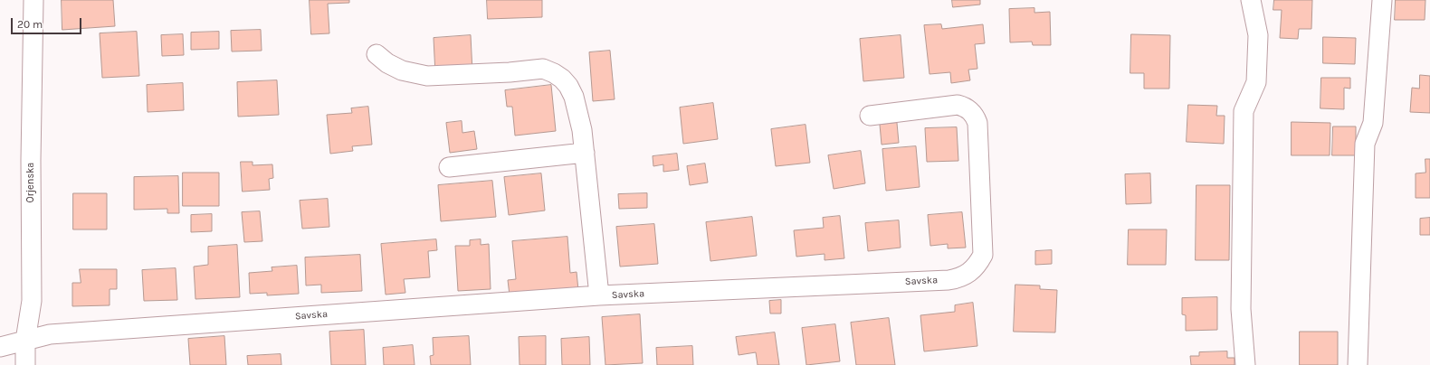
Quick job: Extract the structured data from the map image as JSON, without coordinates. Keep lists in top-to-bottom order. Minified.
{"streets":{"street":["Orjenska","Savska"]},"crossings":[["Orjenska","Savska"]],"scale_bar":"20 m"}
